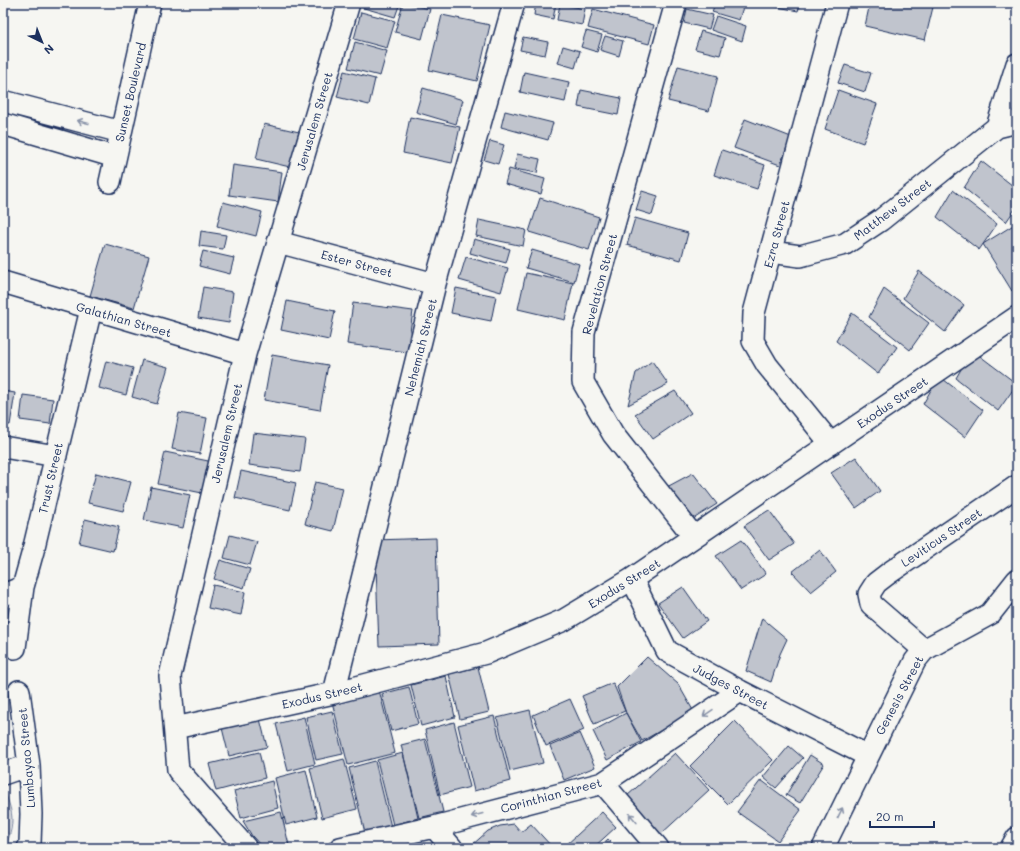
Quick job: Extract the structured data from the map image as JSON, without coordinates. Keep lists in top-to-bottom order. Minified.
{"streets":{"street":["Sunset Boulevard","Jerusalem Street","Matthew Street","Ezra Street","Ester Street","Revelation Street","Galathian Street","Nehemiah Street","Exodus Street","Trust Street","Leviticus Street","Judges Street","Genesis Street","Lumbayao Street","Corinthian Street"]},"crossings":[["Jerusalem Street","Ester Street"],["Jerusalem Street","Galathian Street"],["Jerusalem Street","Exodus Street"],["Matthew Street","Ezra Street"],["Ezra Street","Exodus Street"],["Ester Street","Nehemiah Street"],["Revelation Street","Exodus Street"],["Galathian Street","Trust Street"],["Nehemiah Street","Exodus Street"],["Exodus Street","Judges Street"],["Leviticus Street","Genesis Street"],["Judges Street","Genesis Street"],["Judges Street","Corinthian Street"]],"one_way":["Corinthian Street"],"scale_bar":"20 m","north":"bottom right"}
